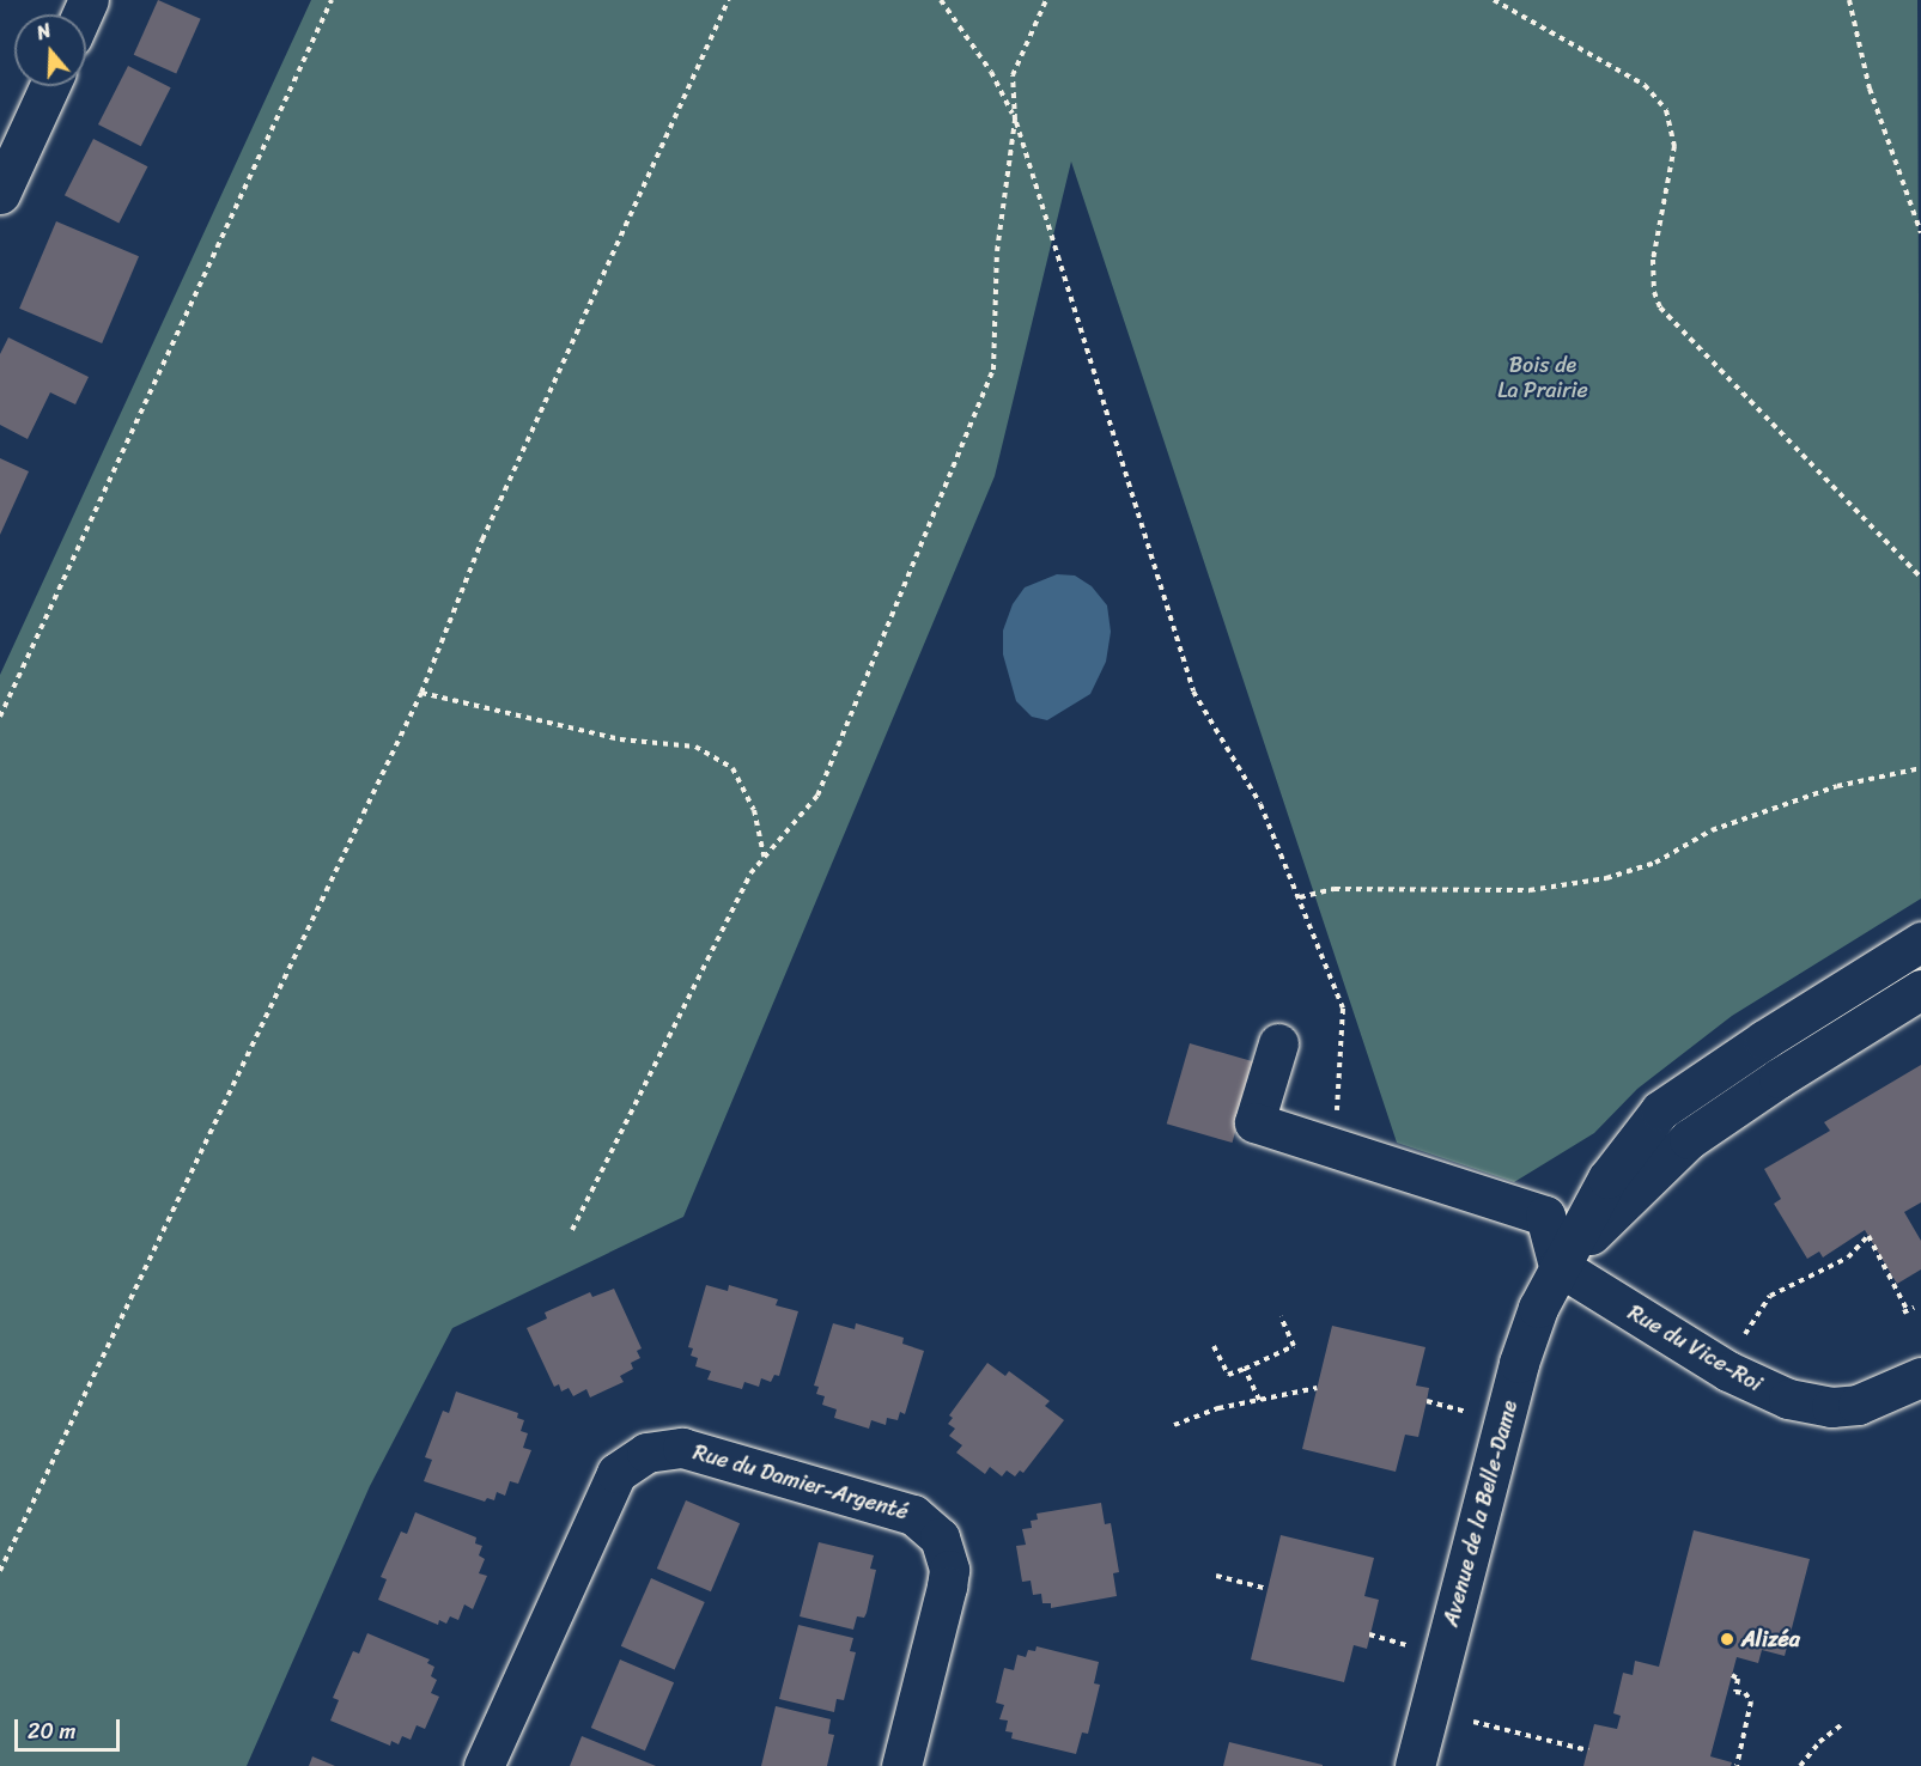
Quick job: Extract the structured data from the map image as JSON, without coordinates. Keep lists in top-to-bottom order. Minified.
{"streets":{"street":["Rue du Vice-Roi","Rue du Damier-Argenté","Avenue de la Belle-Dame"]},"crossings":[["Rue du Vice-Roi","Avenue de la Belle-Dame"]],"parks":["Bois de La Prairie"],"places":["Alizéa"],"scale_bar":"20 m","north":"top"}
